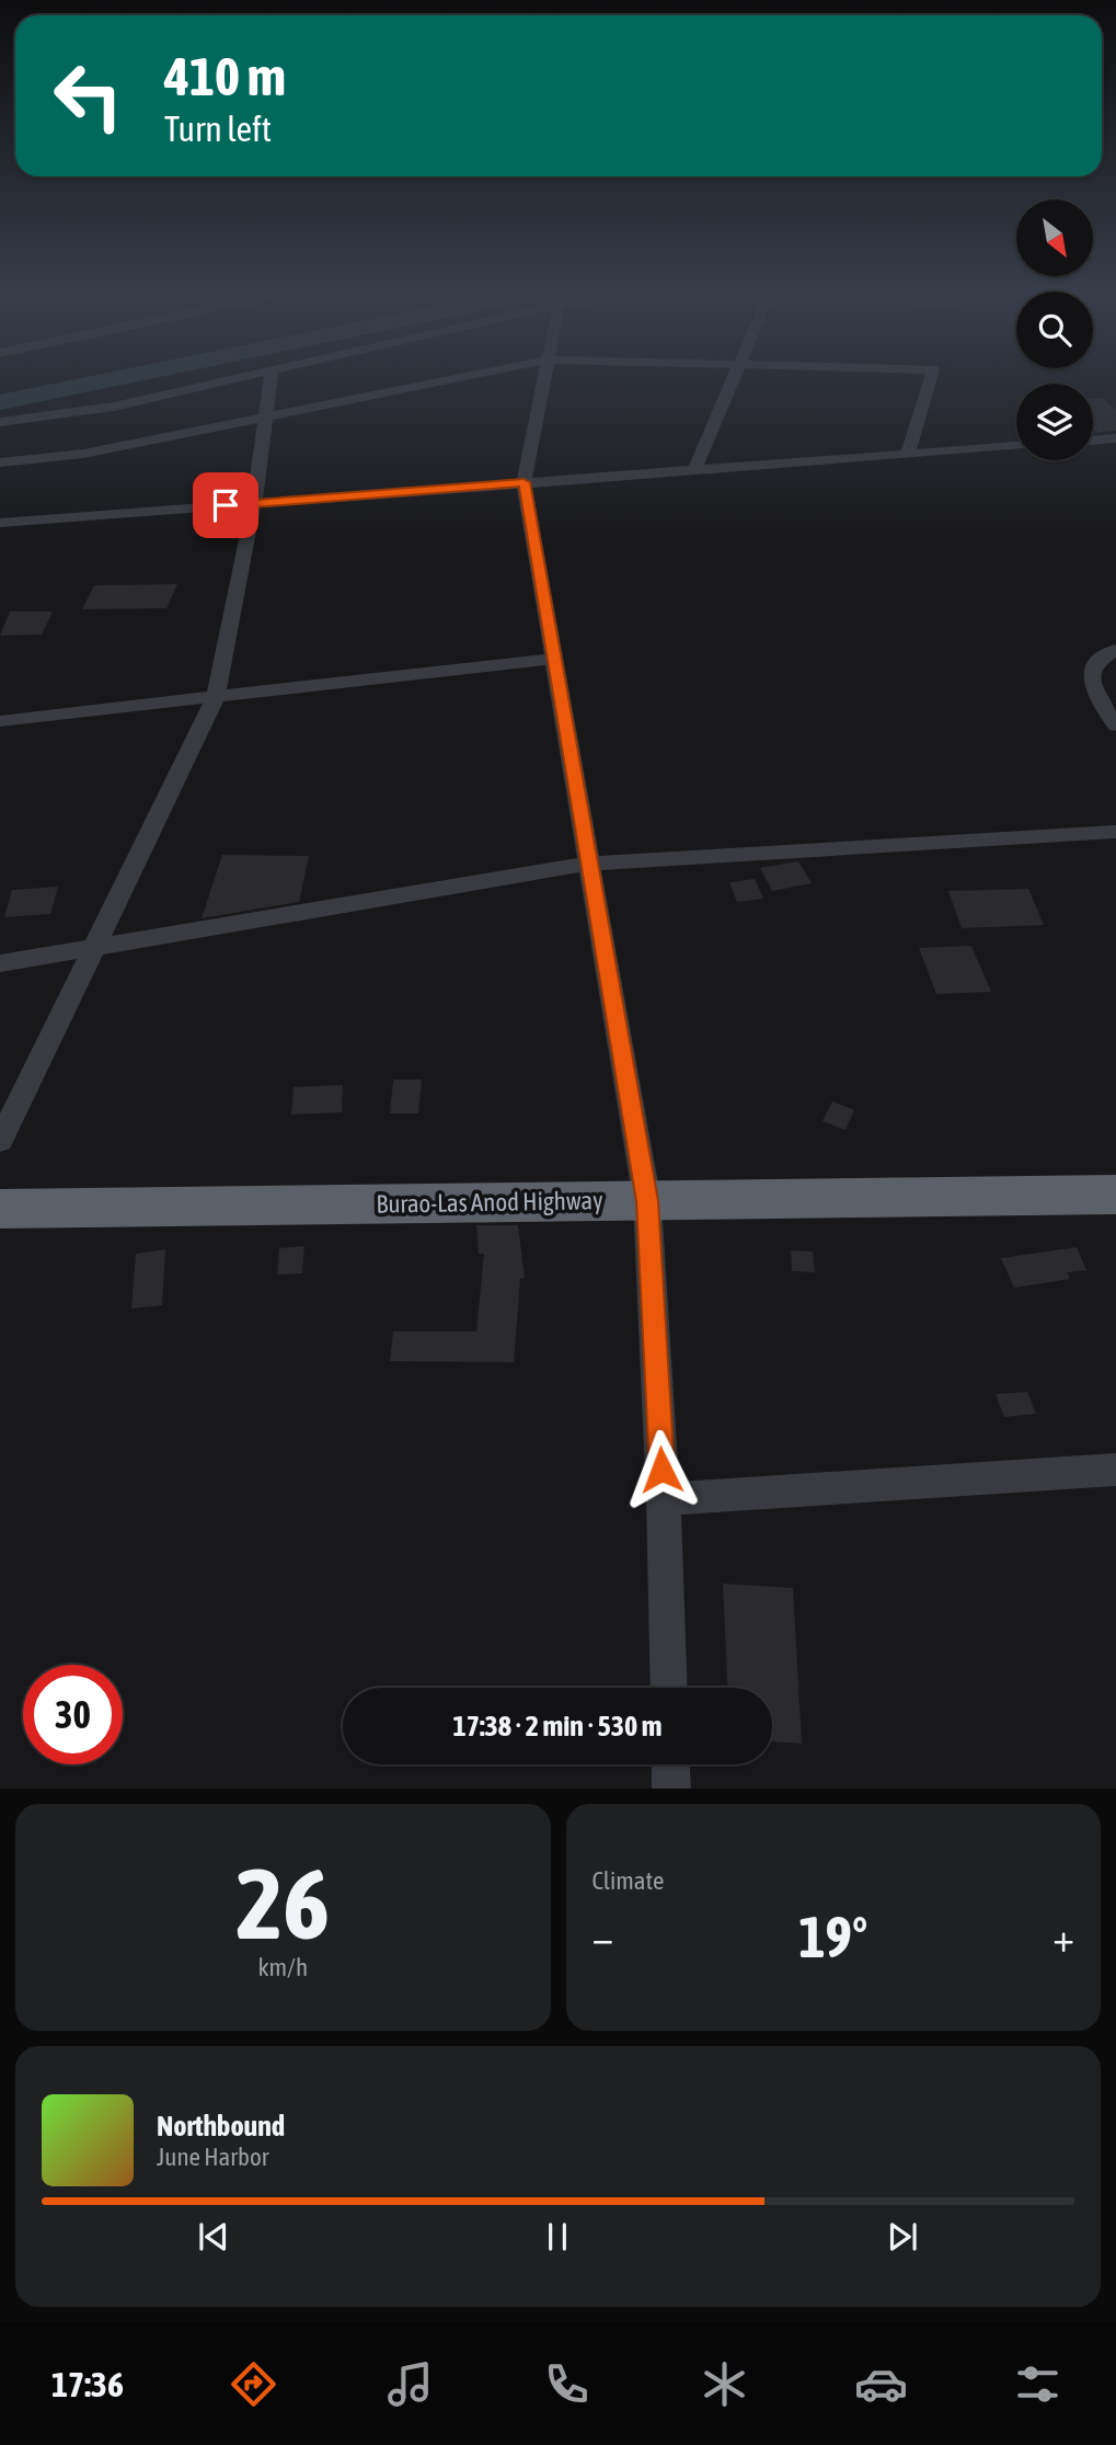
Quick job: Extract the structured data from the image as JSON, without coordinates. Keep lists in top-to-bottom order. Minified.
{"streets":{"highway":["Burao-Las Anod Highway"]},"north":"bottom right","page":{"turn":["410 m","Turn left"],"limit":"30","trip":"17:38 · 2 min · 530 m","tile":[["26","km/h"],"Climate"],"heat":["−","19°","+"],"song":["Northbound","June Harbor"],"tabs":"17:36"}}
